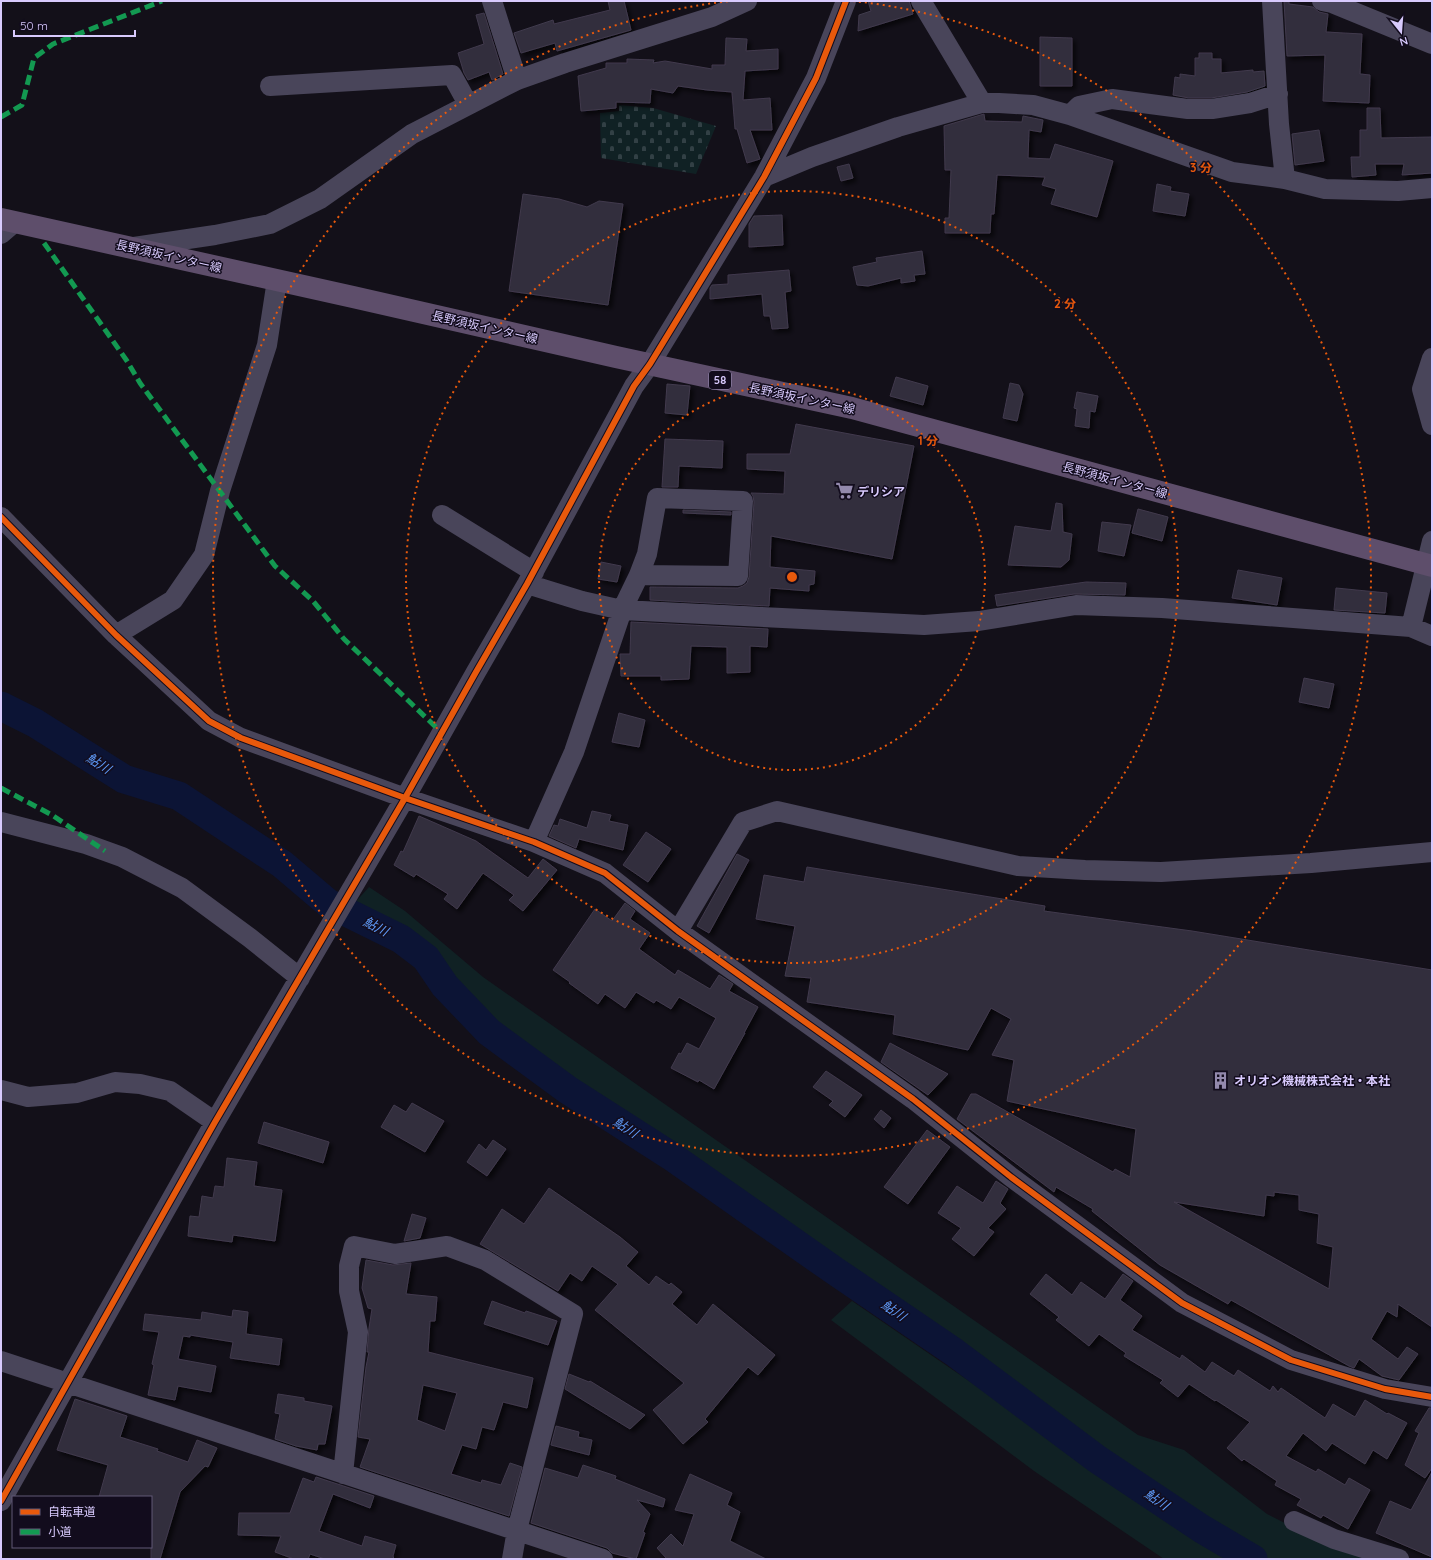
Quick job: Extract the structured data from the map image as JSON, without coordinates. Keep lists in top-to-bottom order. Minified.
{"streets":{"main road":["長野須坂インター線","58"]},"water":["鮎川"],"places":{"supermarket":["デリシア"],"building":["オリオン機械株式会社・本社"]},"legend":["自転車道","小道"],"scale_bar":"50 m","north":"bottom","rings":["3 分","2 分","1 分"]}
